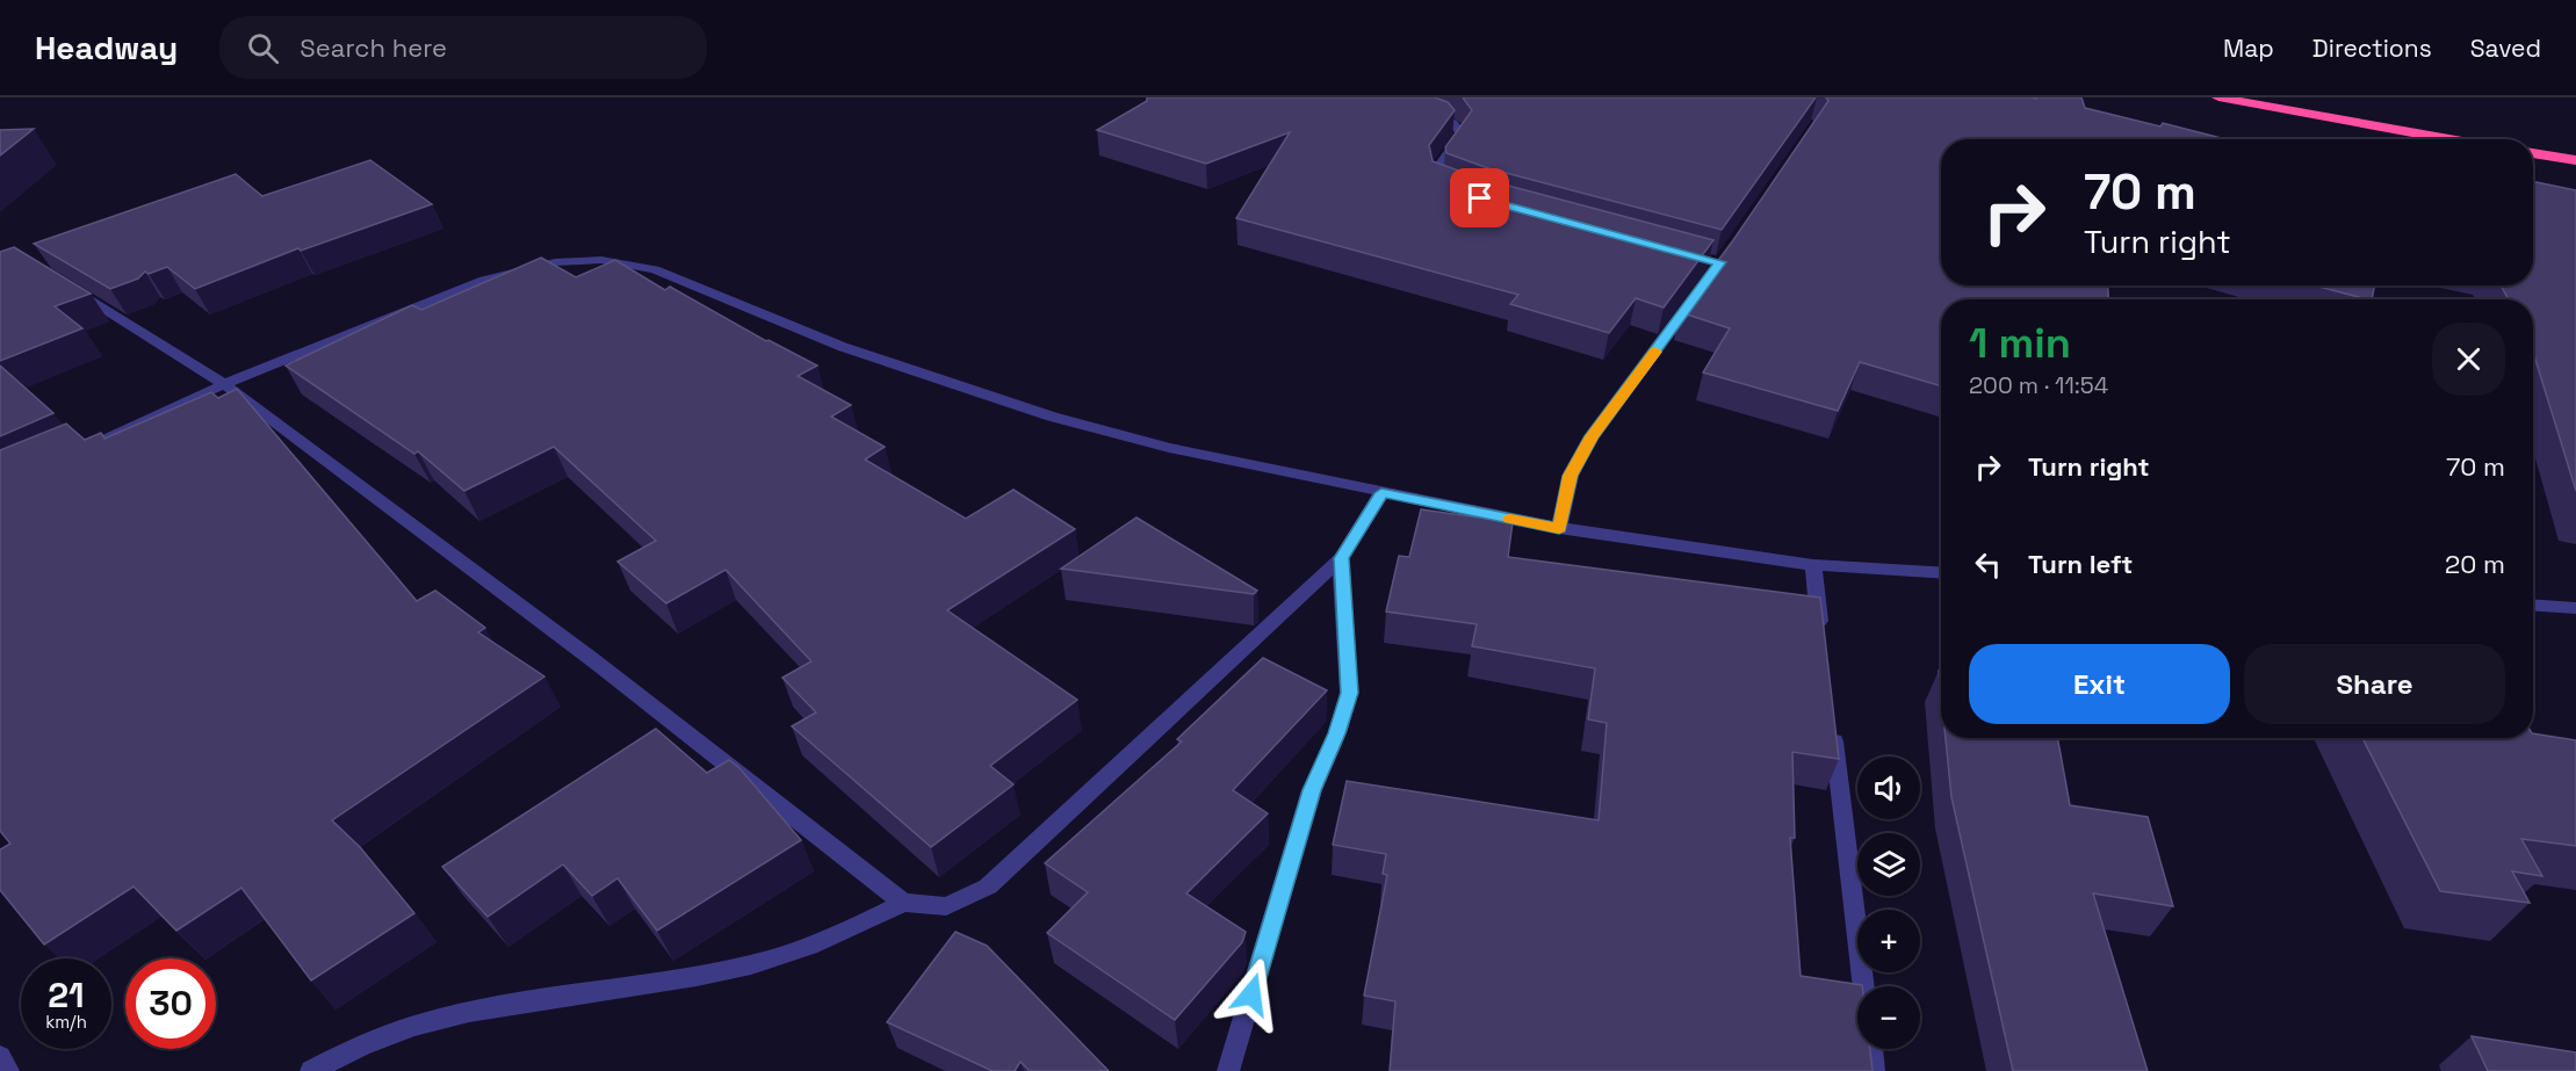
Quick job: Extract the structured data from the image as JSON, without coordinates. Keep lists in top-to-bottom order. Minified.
{"page":{"header":"Headway","search":"Search here","nav":["Map","Directions","Saved"],"turn":["70 m","Turn right"],"heading":["1 min","200 m · 11:54"],"list":[{"name":"Turn right","value":"70 m"},{"name":"Turn left","value":"20 m"}],"buttons":["Exit","Share"],"map_buttons":["+","−"],"speed":"21 km/h","limit":"30"}}
